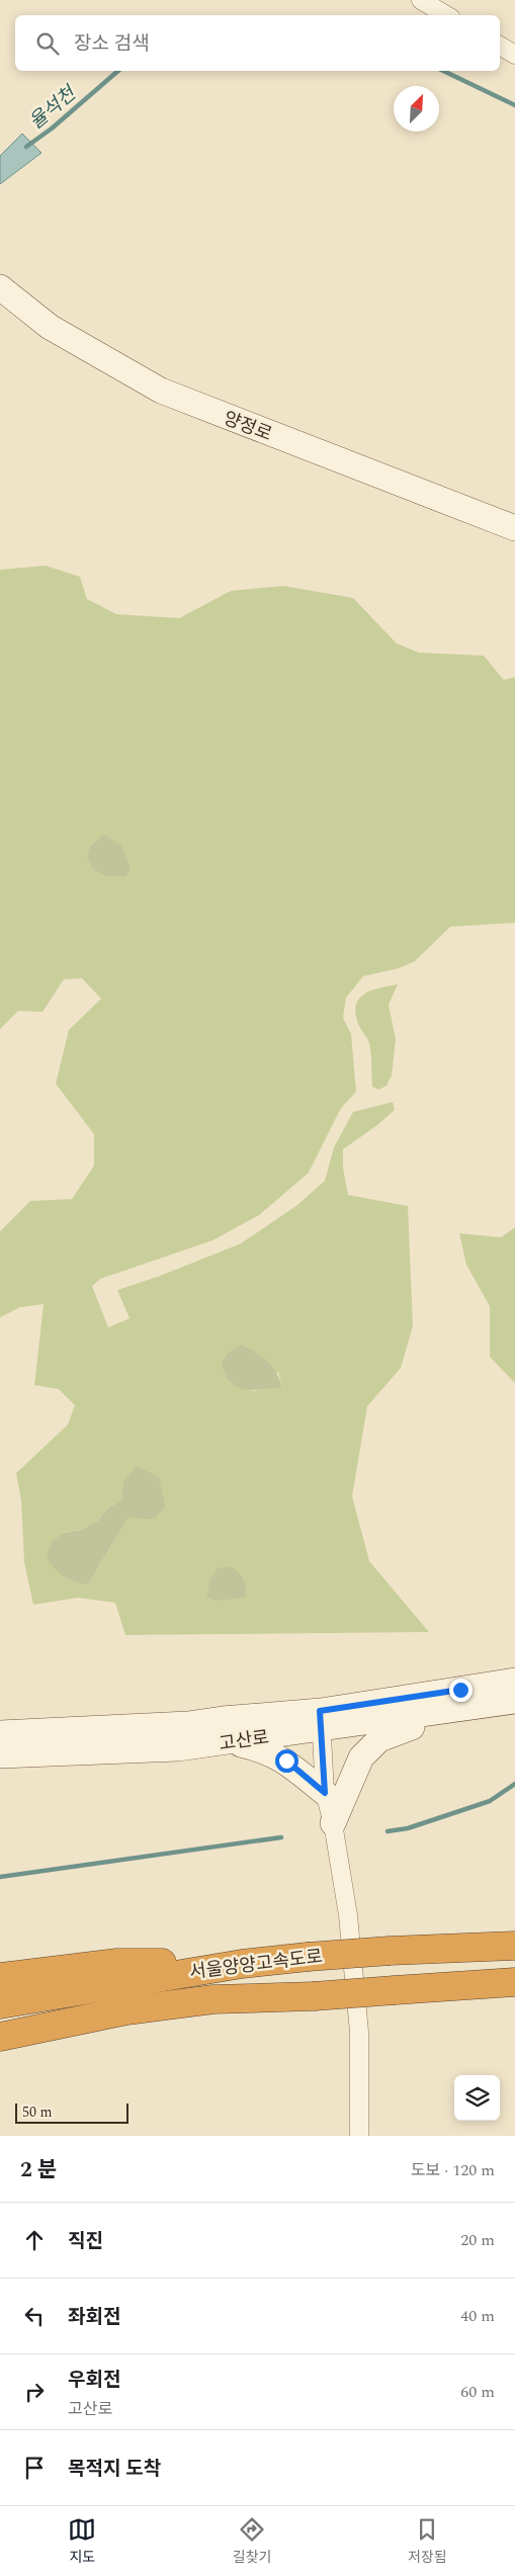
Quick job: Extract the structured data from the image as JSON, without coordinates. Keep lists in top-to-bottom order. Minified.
{"streets":{"highway":["서울양양고속도로"],"street":["양정로","고산로"]},"water":["율석천"],"scale_bar":"50 m","north":"top right","page":{"search":"장소 검색","scale":"50 m","heading":["2 분","도보 · 120 m"],"list":[["직진","20 m"],["좌회전","40 m"],["우회전","고산로","60 m"],"목적지 도착"],"nav":["지도","길찾기","저장됨"]}}
